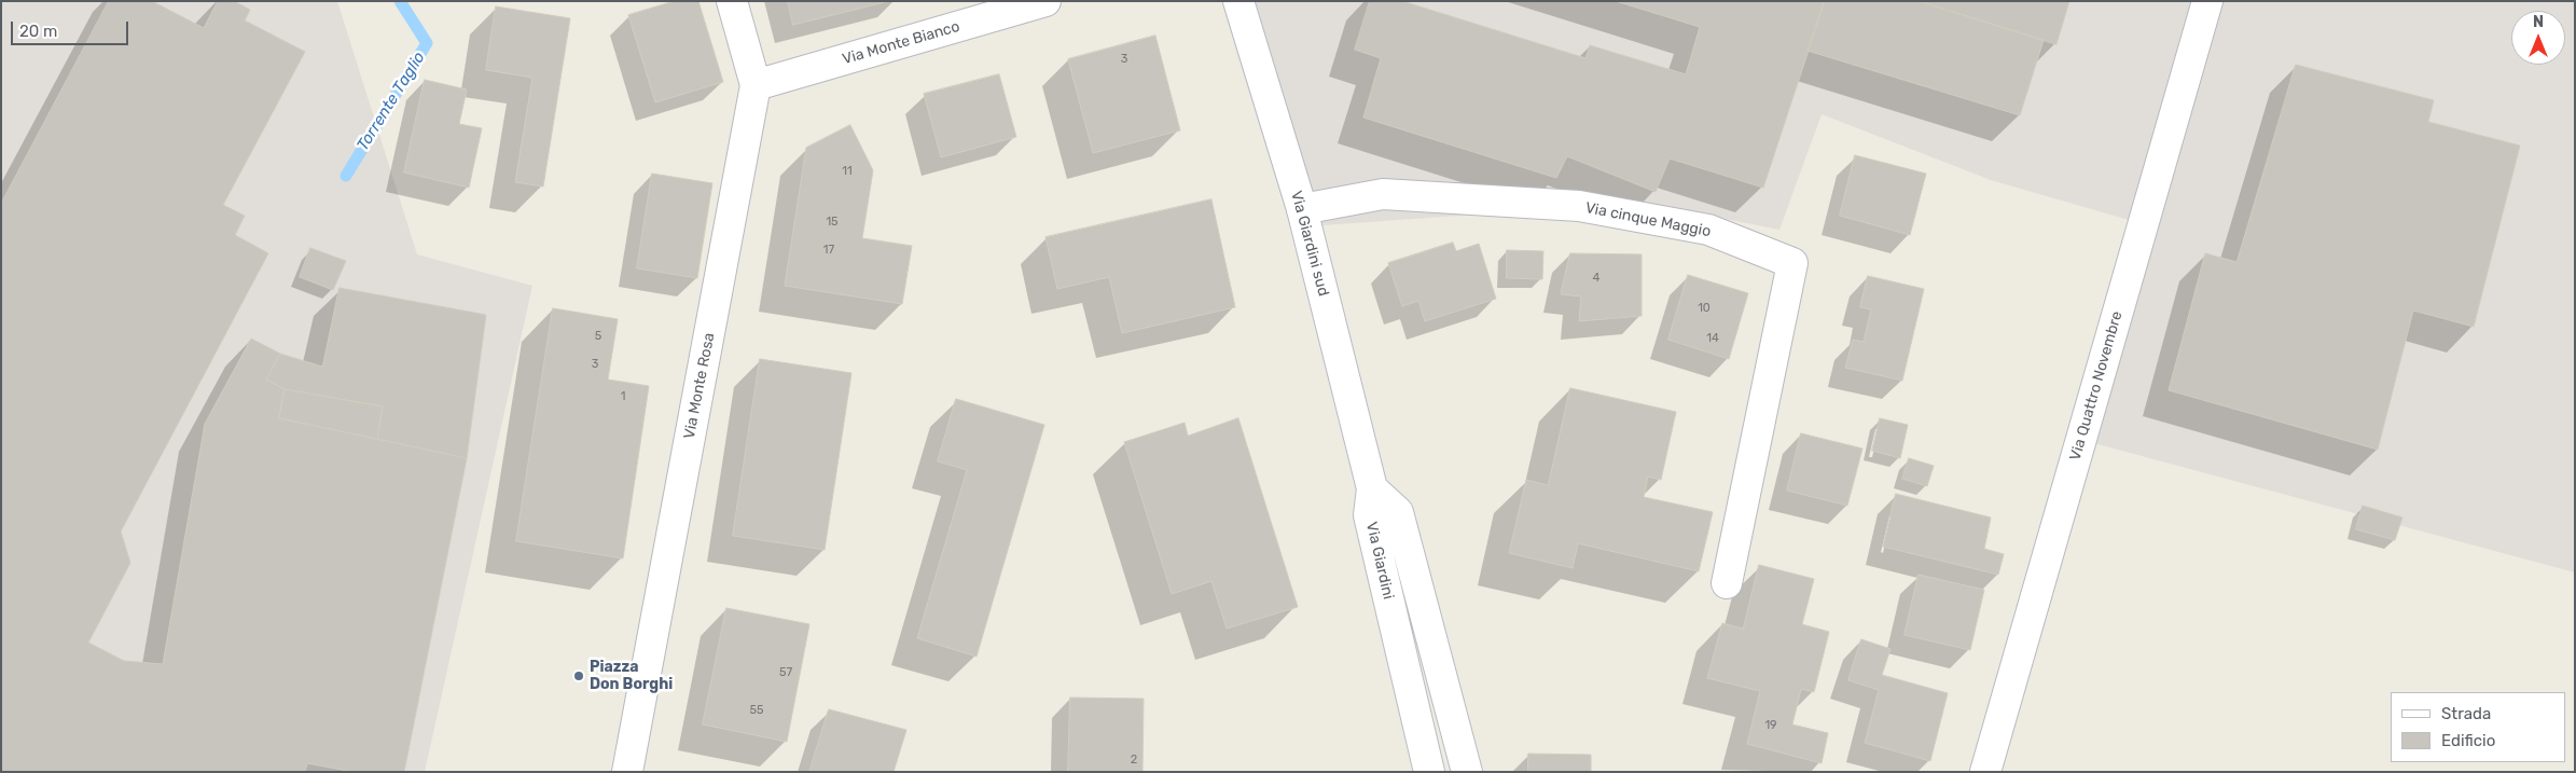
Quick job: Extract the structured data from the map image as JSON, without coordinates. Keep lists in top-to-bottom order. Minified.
{"streets":{"street":["Via Monte Bianco","Via cinque Maggio","Via Giardini sud","Via Monte Rosa","Via Quattro Novembre","Via Giardini"]},"crossings":[["Via Monte Bianco","Via Monte Rosa"],["Via cinque Maggio","Via Giardini sud"],["Via Giardini sud","Via Giardini"]],"water":["Torrente Taglio"],"places":["Piazza Don Borghi"],"house_numbers":["3","11","15","17","4","10","5","14","3","1","57","55","19","2"],"legend":["Strada","Edificio"],"scale_bar":"20 m","north":"top"}
